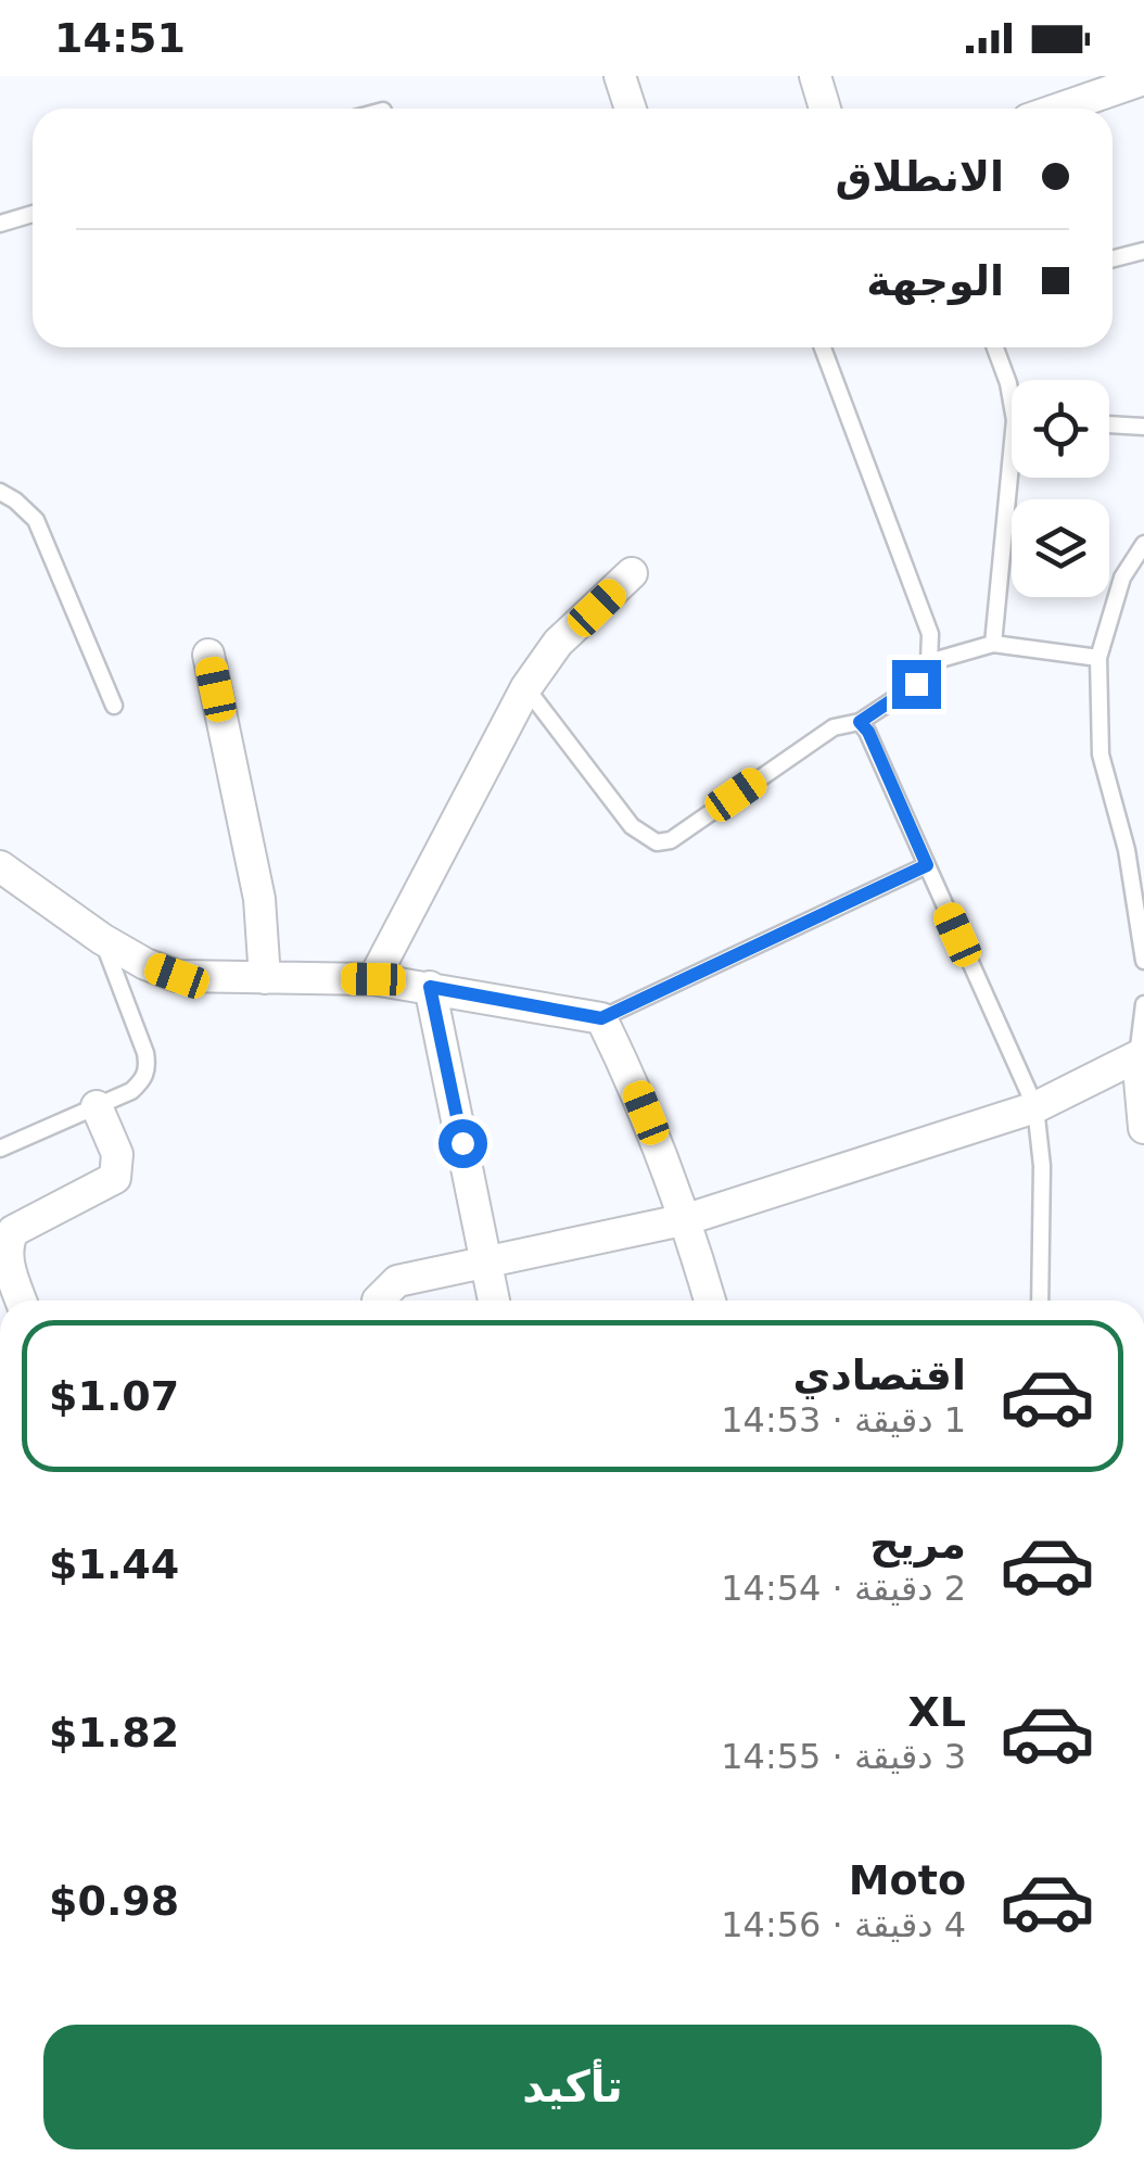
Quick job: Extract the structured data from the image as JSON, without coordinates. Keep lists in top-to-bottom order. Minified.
{"page":{"status":"14:51","banner":["الانطلاق","الوجهة"],"list":[{"name":"اقتصادي","note":"1 دقيقة · 14:53","value":"$1.07"},{"name":"مريح","note":"2 دقيقة · 14:54","value":"$1.44"},{"name":"XL","note":"3 دقيقة · 14:55","value":"$1.82"},{"name":"Moto","note":"4 دقيقة · 14:56","value":"$0.98"}],"buttons":"تأكيد"}}
